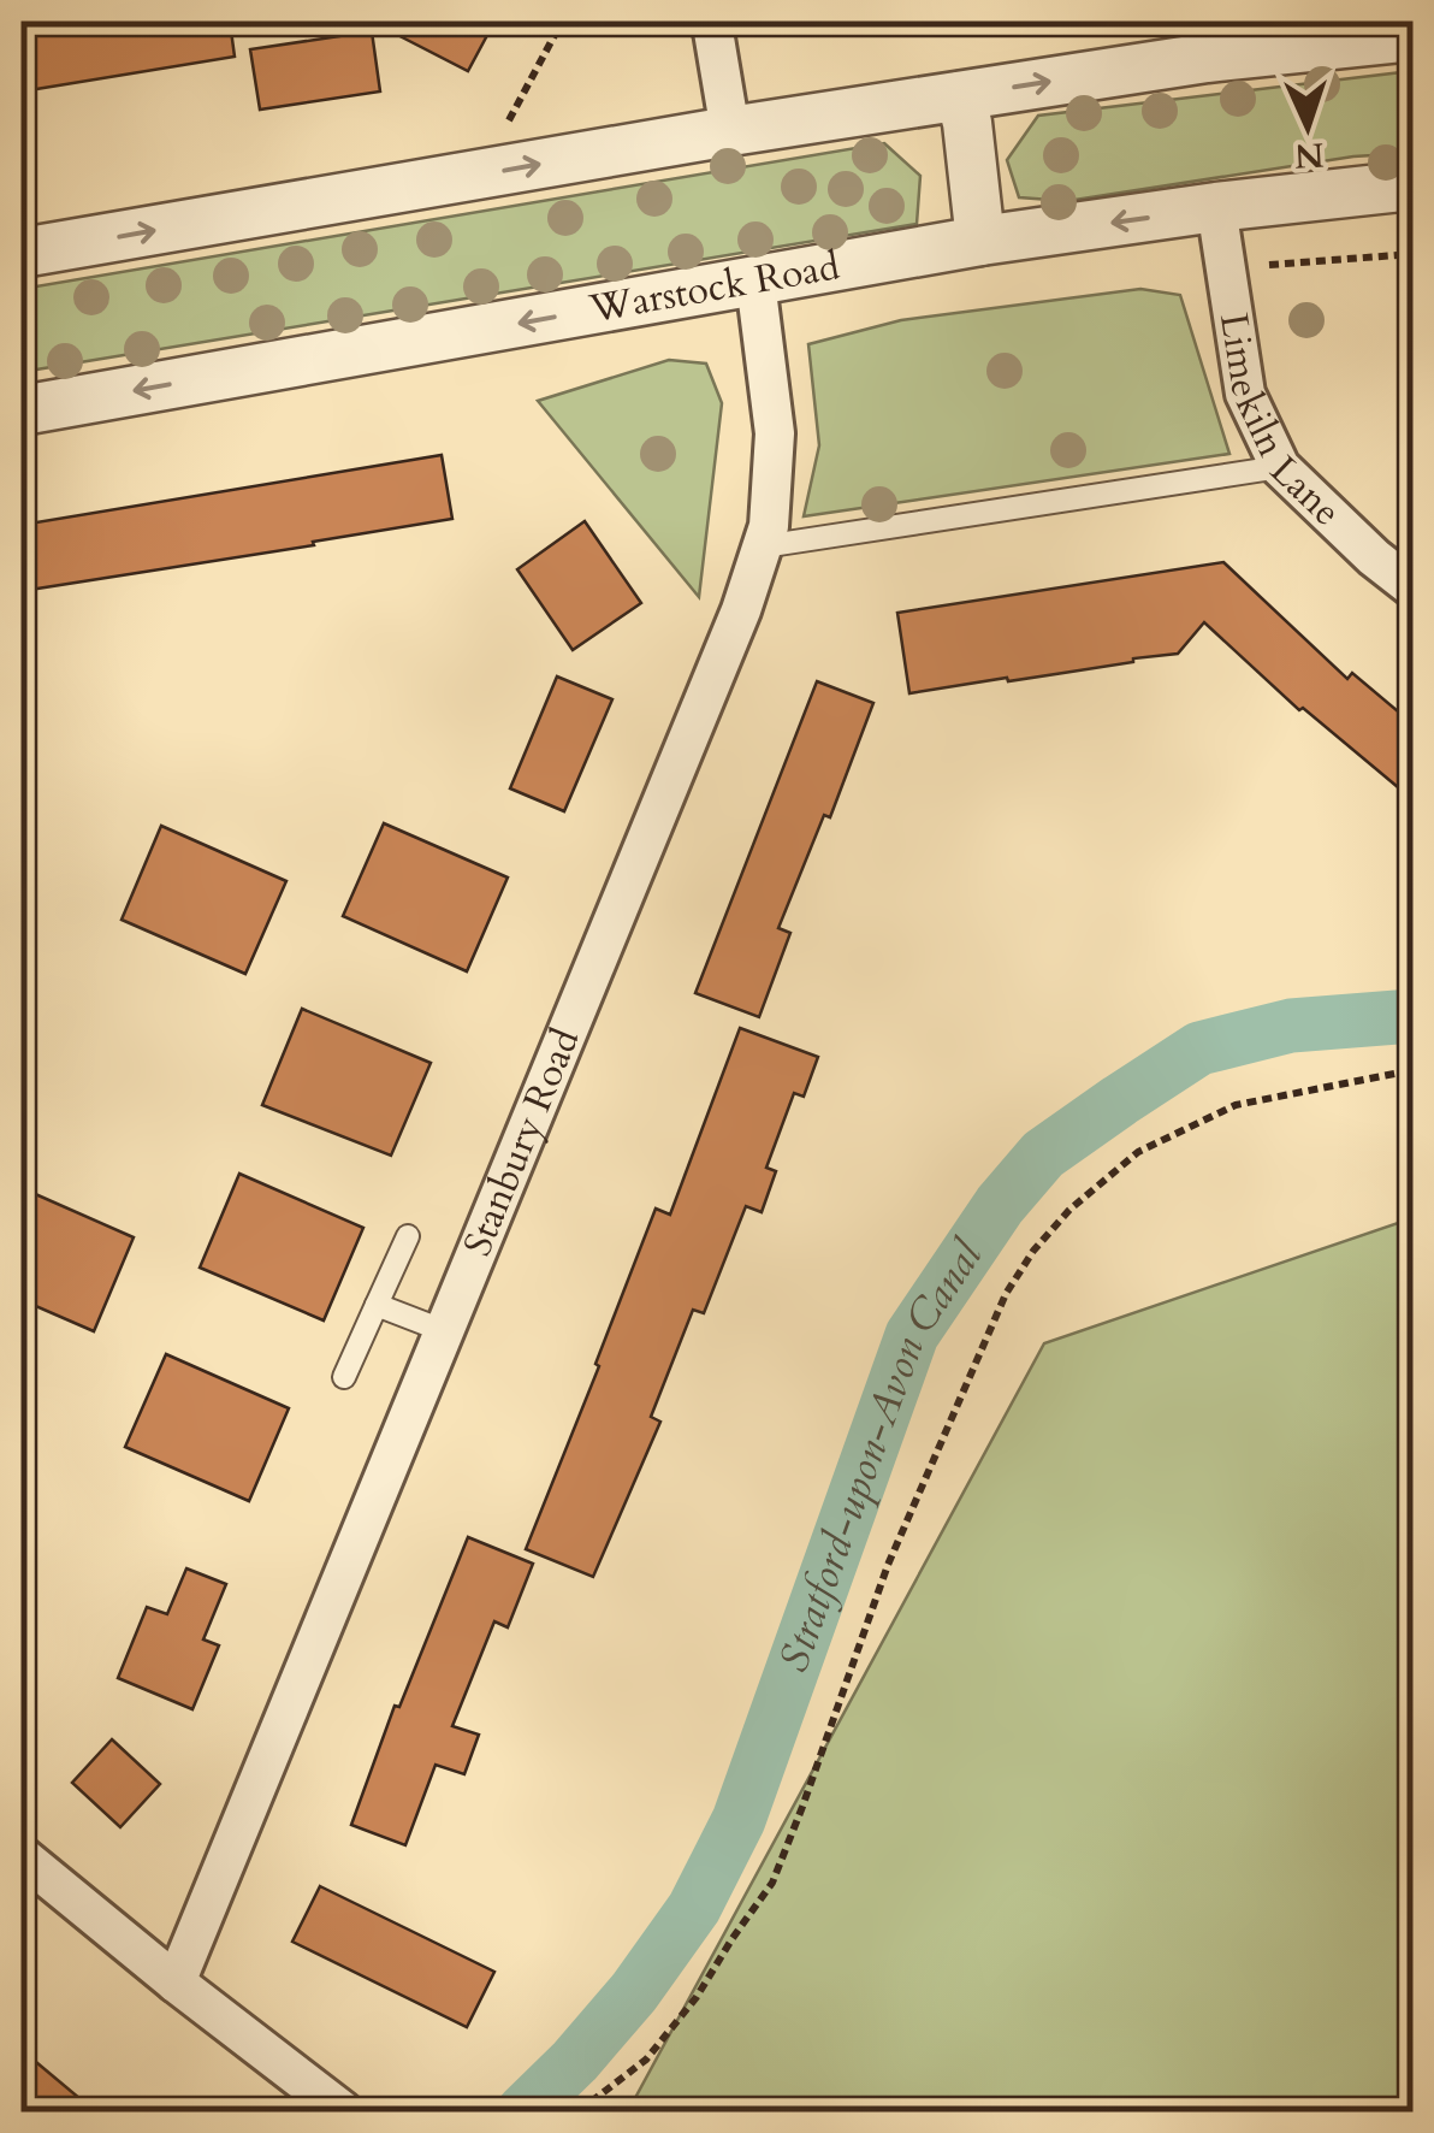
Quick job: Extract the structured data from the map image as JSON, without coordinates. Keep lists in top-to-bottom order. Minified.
{"streets":{"street":["Warstock Road","Limekiln Lane","Stanbury Road"]},"crossings":[["Warstock Road","Limekiln Lane"],["Warstock Road","Stanbury Road"]],"water":["Stratford-upon-Avon Canal"],"north":"bottom"}
